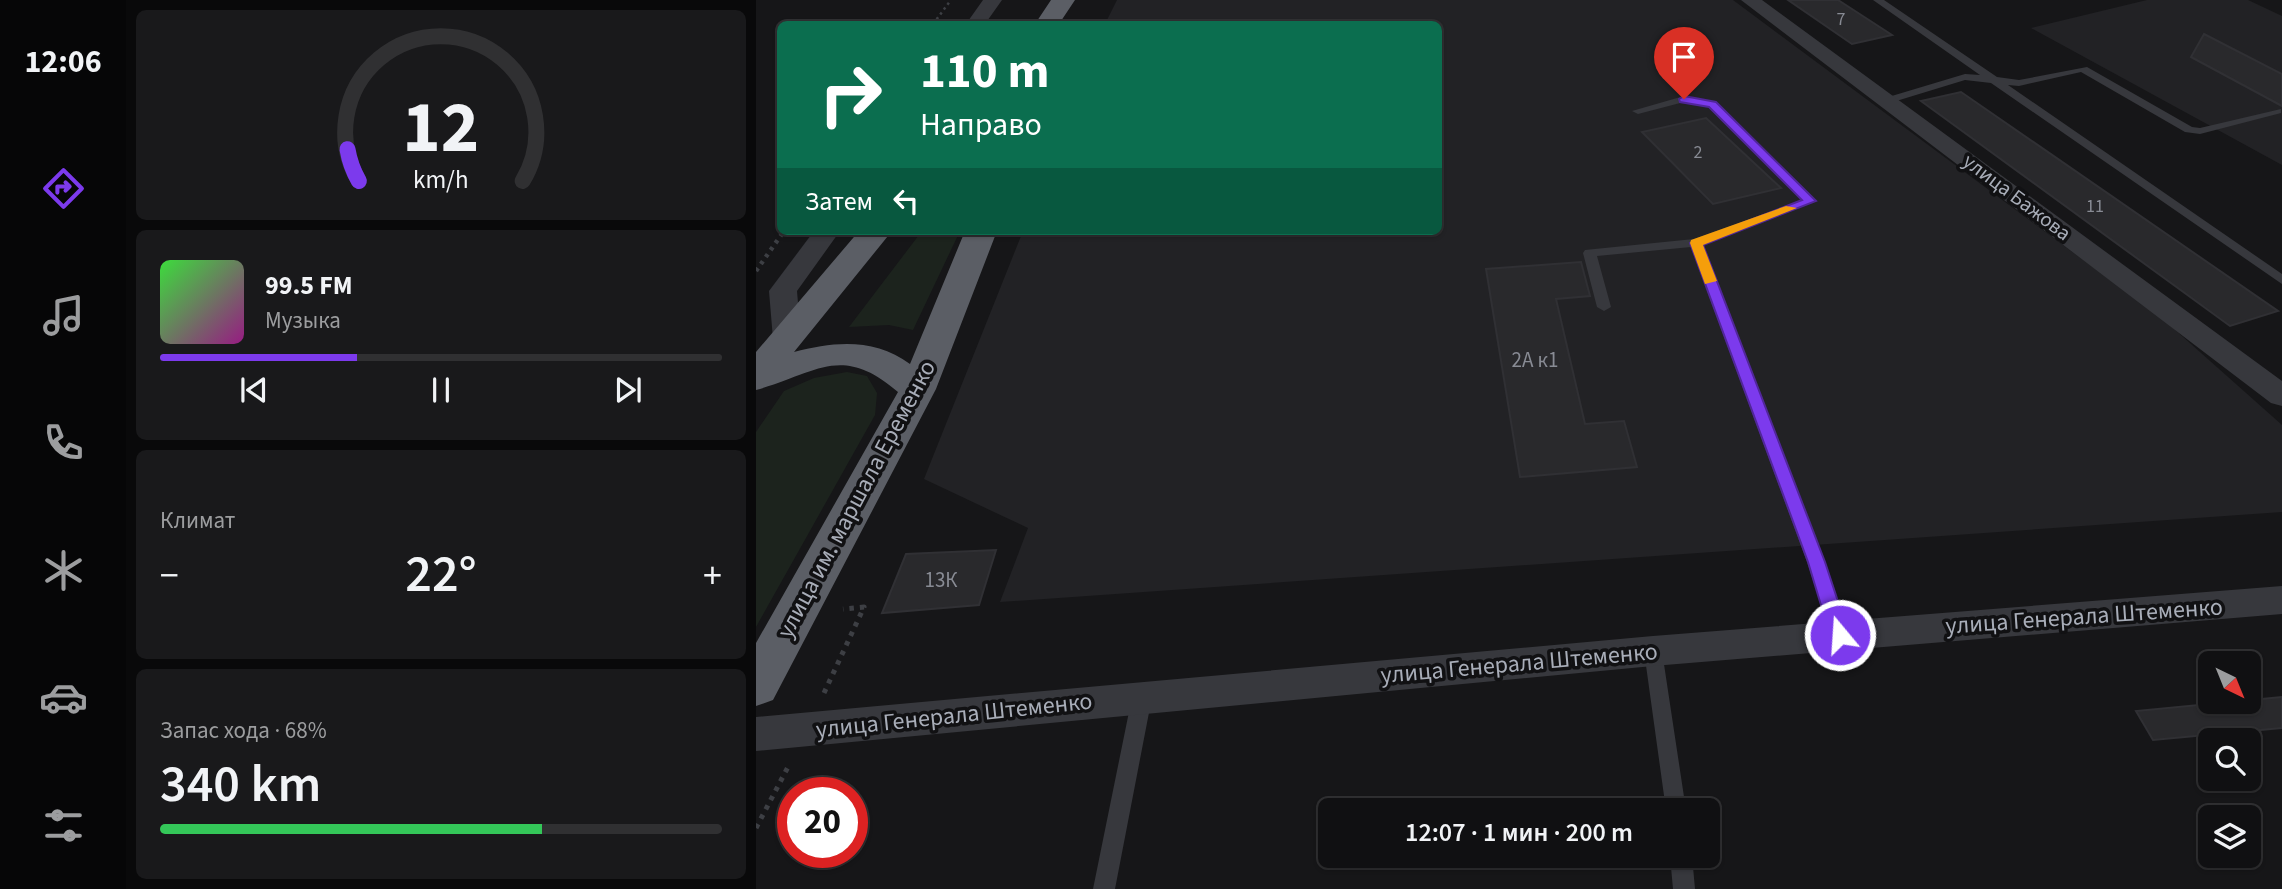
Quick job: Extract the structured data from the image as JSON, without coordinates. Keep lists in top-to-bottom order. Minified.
{"streets":{"highway":["улица им. маршала Еременко"],"street":["улица Бажова","улица Генерала Штеменко"]},"house_numbers":["7","2","11","2А к1","13К"],"north":"bottom right","page":{"tabs":"12:06","turn":["110 m","Направо"],"then":"Затем","song":["99.5 FM","Музыка"],"tile":["Климат",["Запас хода · 68%","340 km"]],"heat":["−","22°","+"],"limit":"20","trip":"12:07 · 1 мин · 200 m","gauge":["12","km/h"]}}
